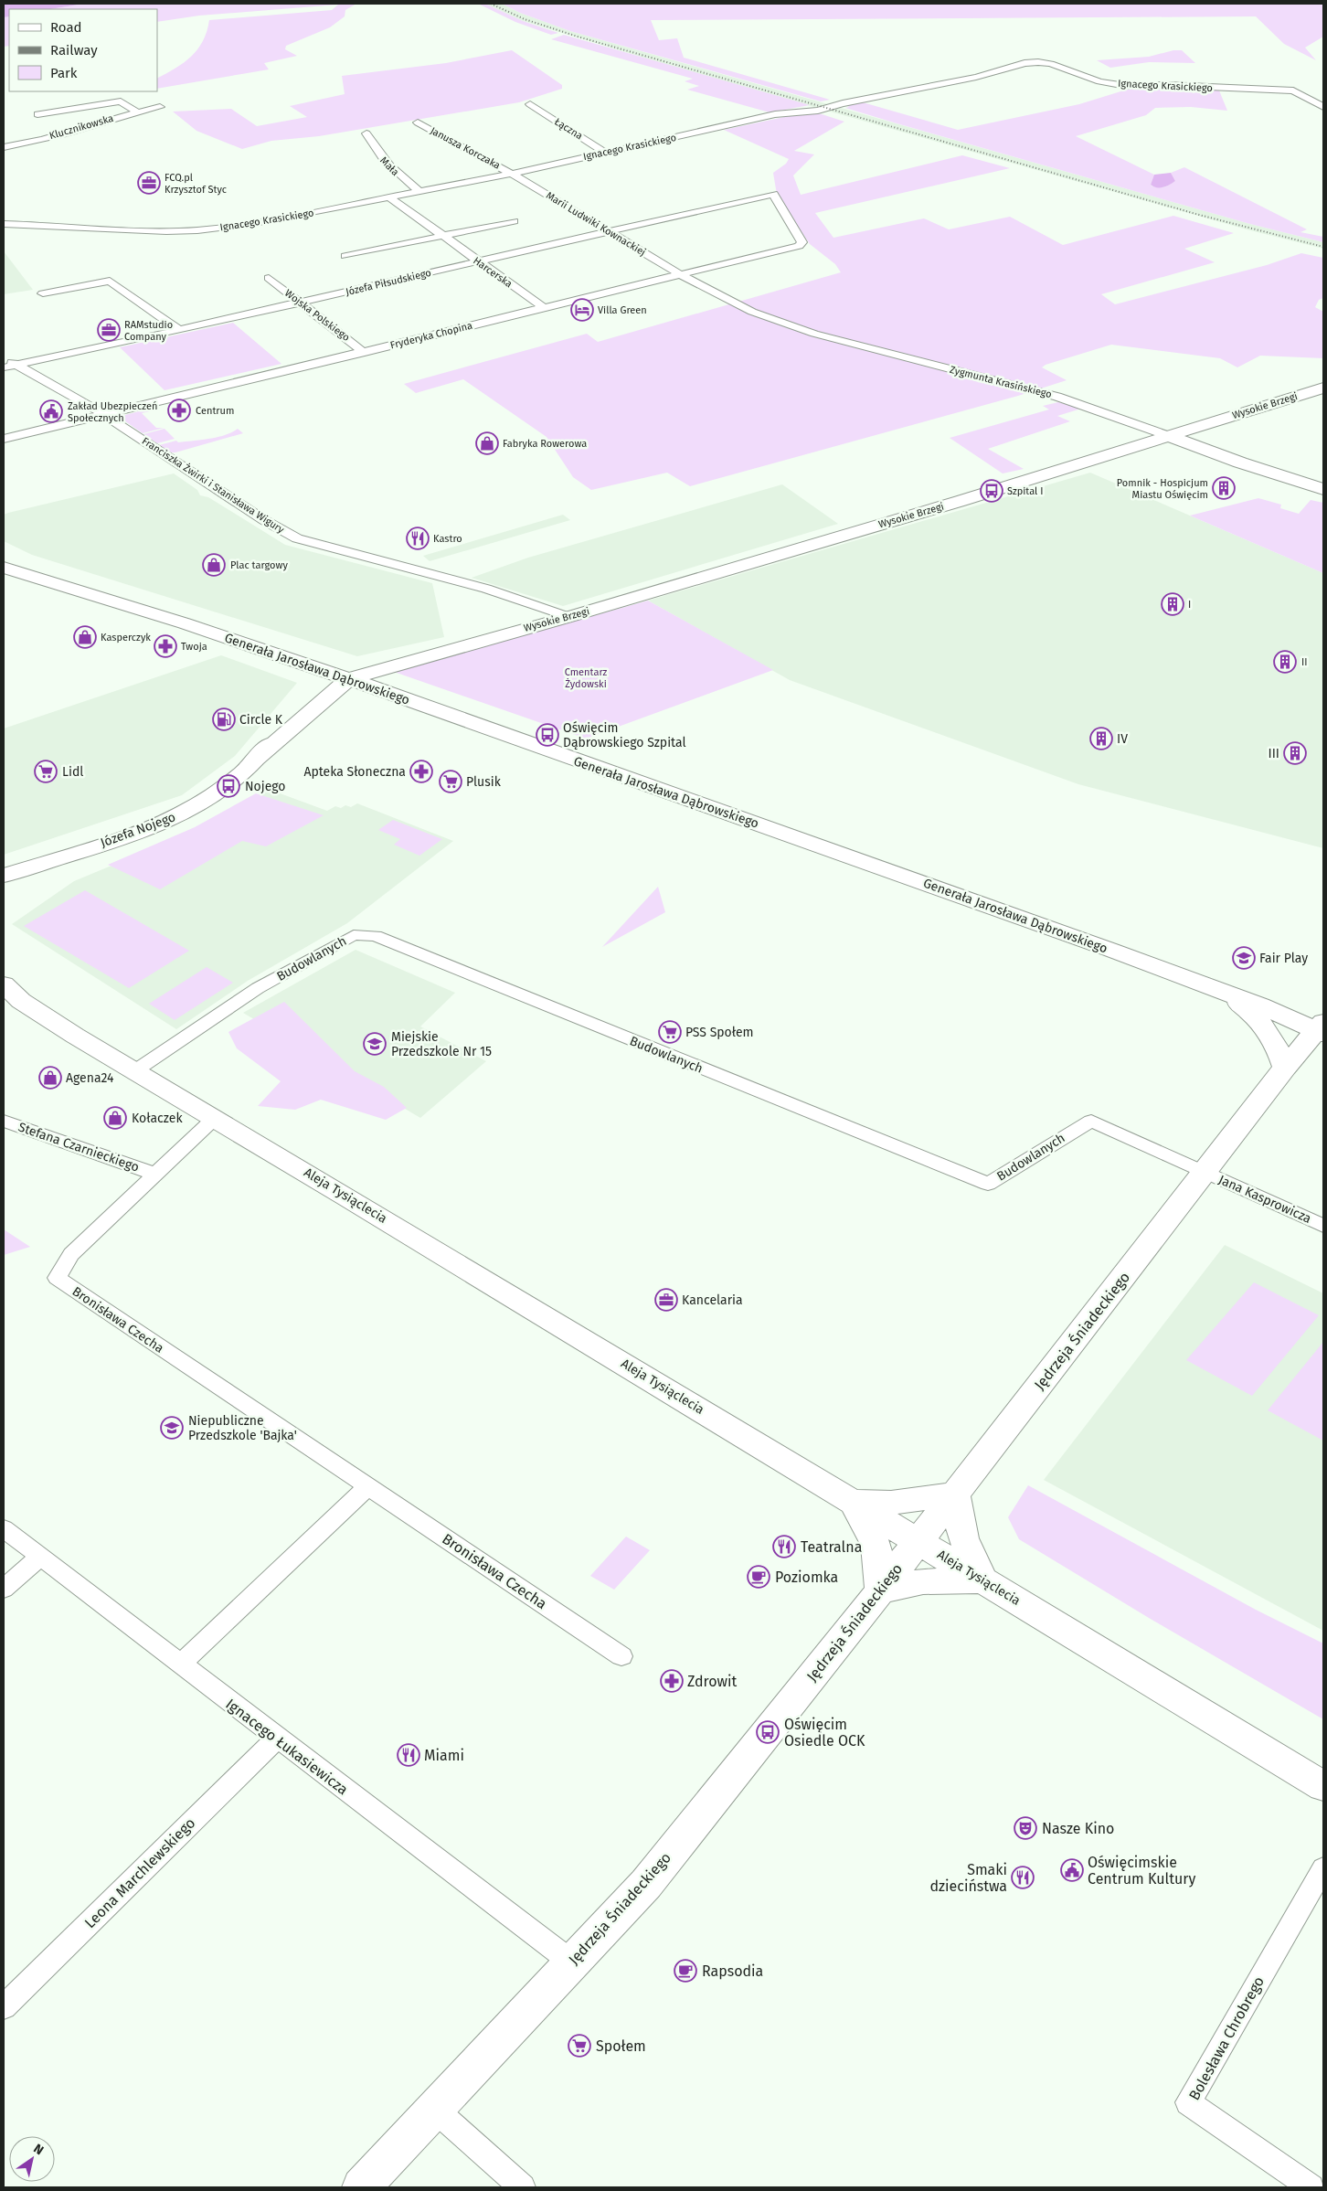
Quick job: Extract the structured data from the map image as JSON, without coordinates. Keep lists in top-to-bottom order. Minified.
{"streets":{"street":["Ignacego Krasickiego","Klucznikowska","Łączna","Janusza Korczaka","Mała","Marii Ludwiki Kownackiej","Harcerska","Józefa Piłsudskiego","Wojska Polskiego","Fryderyka Chopina","Zygmunta Krasińskiego","Wysokie Brzegi","Franciszka Żwirki i Stanisława Wigury","Generała Jarosława Dąbrowskiego","Józefa Nojego","Budowlanych","Stefana Czarnieckiego","Aleja Tysiąclecia","Jana Kasprowicza","Bronisława Czecha","Jędrzeja Śniadeckiego","Ignacego Łukasiewicza","Leona Marchlewskiego","Bolesława Chrobrego"]},"crossings":[["Ignacego Krasickiego","Łączna"],["Ignacego Krasickiego","Janusza Korczaka"],["Ignacego Krasickiego","Mała"],["Ignacego Krasickiego","Marii Ludwiki Kownackiej"],["Ignacego Krasickiego","Harcerska"],["Janusza Korczaka","Marii Ludwiki Kownackiej"],["Marii Ludwiki Kownackiej","Józefa Piłsudskiego"],["Marii Ludwiki Kownackiej","Fryderyka Chopina"],["Marii Ludwiki Kownackiej","Zygmunta Krasińskiego"],["Harcerska","Józefa Piłsudskiego"],["Harcerska","Fryderyka Chopina"],["Józefa Piłsudskiego","Wojska Polskiego"],["Józefa Piłsudskiego","Fryderyka Chopina"],["Józefa Piłsudskiego","Franciszka Żwirki i Stanisława Wigury"],["Wojska Polskiego","Fryderyka Chopina"],["Fryderyka Chopina","Zygmunta Krasińskiego"],["Fryderyka Chopina","Franciszka Żwirki i Stanisława Wigury"],["Zygmunta Krasińskiego","Wysokie Brzegi"],["Wysokie Brzegi","Franciszka Żwirki i Stanisława Wigury"],["Wysokie Brzegi","Generała Jarosława Dąbrowskiego"],["Wysokie Brzegi","Józefa Nojego"],["Generała Jarosława Dąbrowskiego","Józefa Nojego"],["Generała Jarosława Dąbrowskiego","Jędrzeja Śniadeckiego"],["Budowlanych","Aleja Tysiąclecia"],["Budowlanych","Jana Kasprowicza"],["Budowlanych","Jędrzeja Śniadeckiego"],["Stefana Czarnieckiego","Bronisława Czecha"],["Aleja Tysiąclecia","Bronisława Czecha"],["Aleja Tysiąclecia","Jędrzeja Śniadeckiego"],["Jana Kasprowicza","Jędrzeja Śniadeckiego"],["Jędrzeja Śniadeckiego","Ignacego Łukasiewicza"],["Ignacego Łukasiewicza","Leona Marchlewskiego"]],"parks":["Cmentarz Żydowski"],"places":{"office":["FCQ.pl Krzysztof Styc","RAMstudio Company","Kancelaria"],"hotel":["Villa Green"],"pharmacy":["Centrum","Twoja","Apteka Słoneczna","Zdrowit"],"public building":["Zakład Ubezpieczeń Społecznych","Oświęcimskie Centrum Kultury"],"shop":["Fabryka Rowerowa","Plac targowy","Kasperczyk","Agena24","Kołaczek"],"building":["Pomnik - Hospicjum Miastu Oświęcim","I","II","IV","III"],"bus stop":["Szpital I","Oświęcim Dąbrowskiego Szpital","Nojego","Oświęcim Osiedle OCK"],"restaurant":["Kastro","Teatralna","Miami","Smaki dzieciństwa"],"fuel station":["Circle K"],"supermarket":["Lidl","Plusik","PSS Społem","Społem"],"school or university":["Fair Play","Miejskie Przedszkole Nr 15","Niepubliczne Przedszkole 'Bajka'"],"cafe":["Poziomka","Rapsodia"],"theatre":["Nasze Kino"]},"legend":["Road","Railway","Park"],"north":"top right"}
